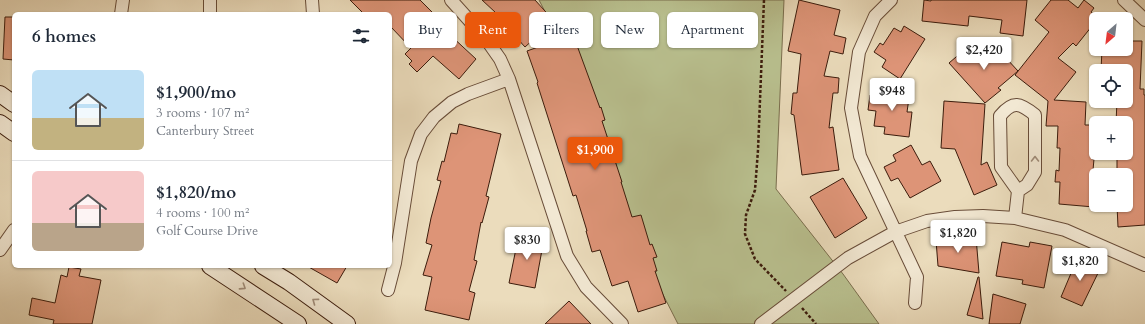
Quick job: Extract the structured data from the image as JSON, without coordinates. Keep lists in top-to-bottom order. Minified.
{"north":"bottom left","page":{"map_buttons":["+","−"],"chip":["Buy","Rent","Filters","New","Apartment"],"heading":"6 homes","price":["$2,420","$948","$1,900","$1,820","$830","$1,820"],"list":[{"name":"$1,900/mo","note":"3 rooms · 107 m² · Canterbury Street"},{"name":"$1,820/mo","note":"4 rooms · 100 m² · Golf Course Drive"}]}}
